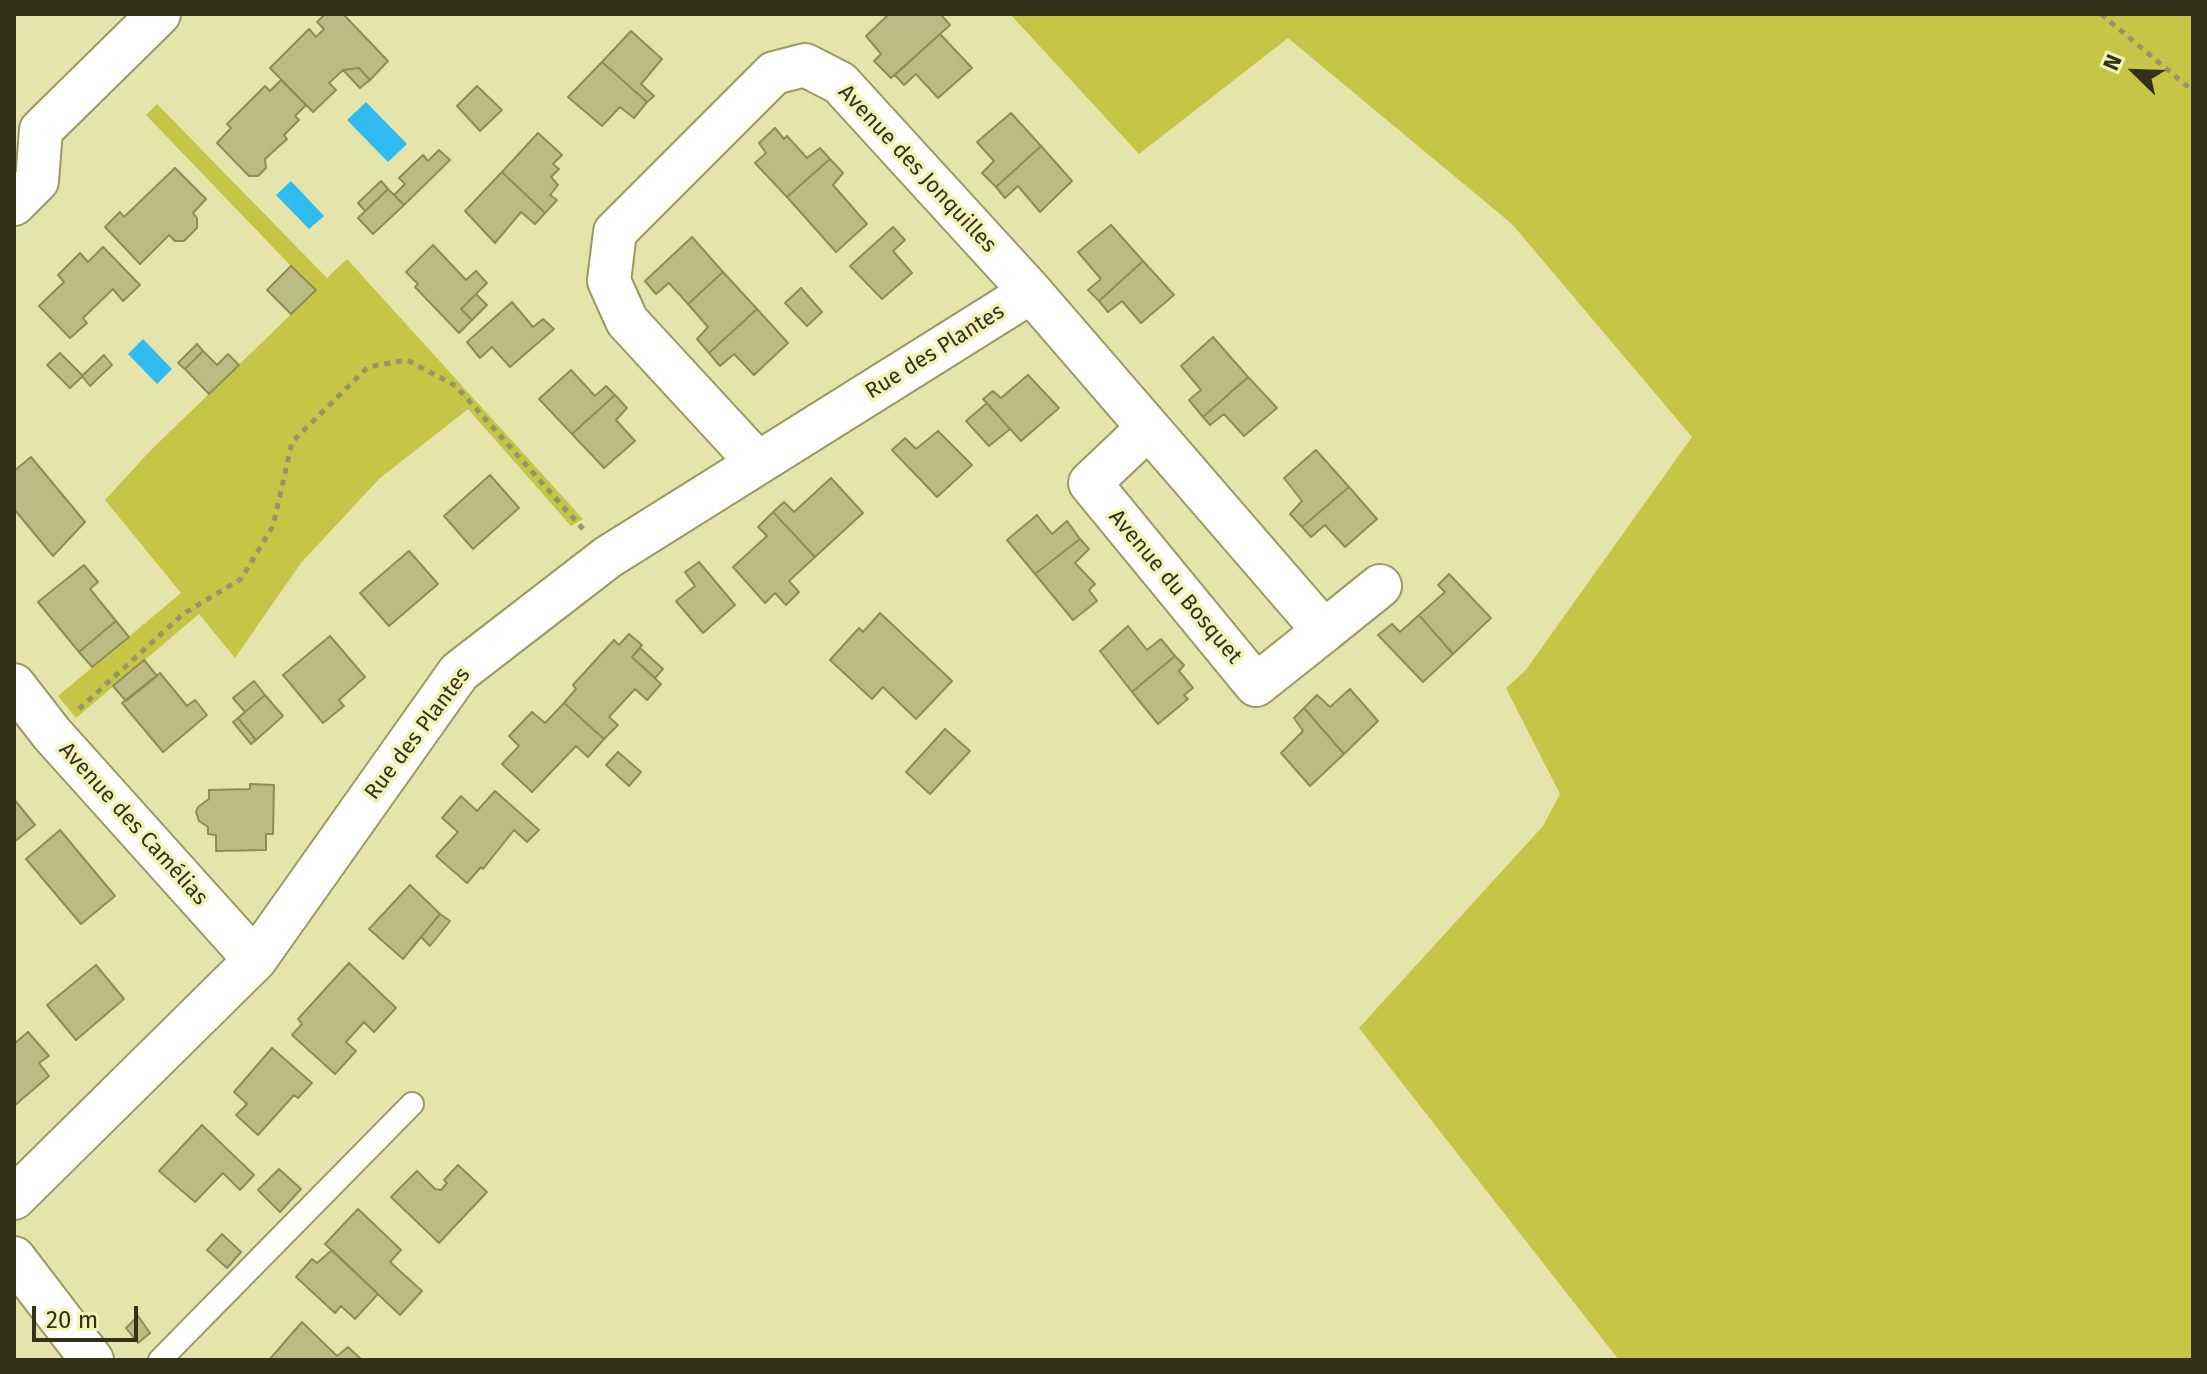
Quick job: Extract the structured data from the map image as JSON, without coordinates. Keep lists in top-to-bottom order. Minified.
{"streets":{"street":["Avenue des Jonquilles","Rue des Plantes","Avenue du Bosquet","Avenue des Camélias"]},"crossings":[["Avenue des Jonquilles","Rue des Plantes"],["Rue des Plantes","Avenue des Camélias"]],"scale_bar":"20 m","north":"top left"}
